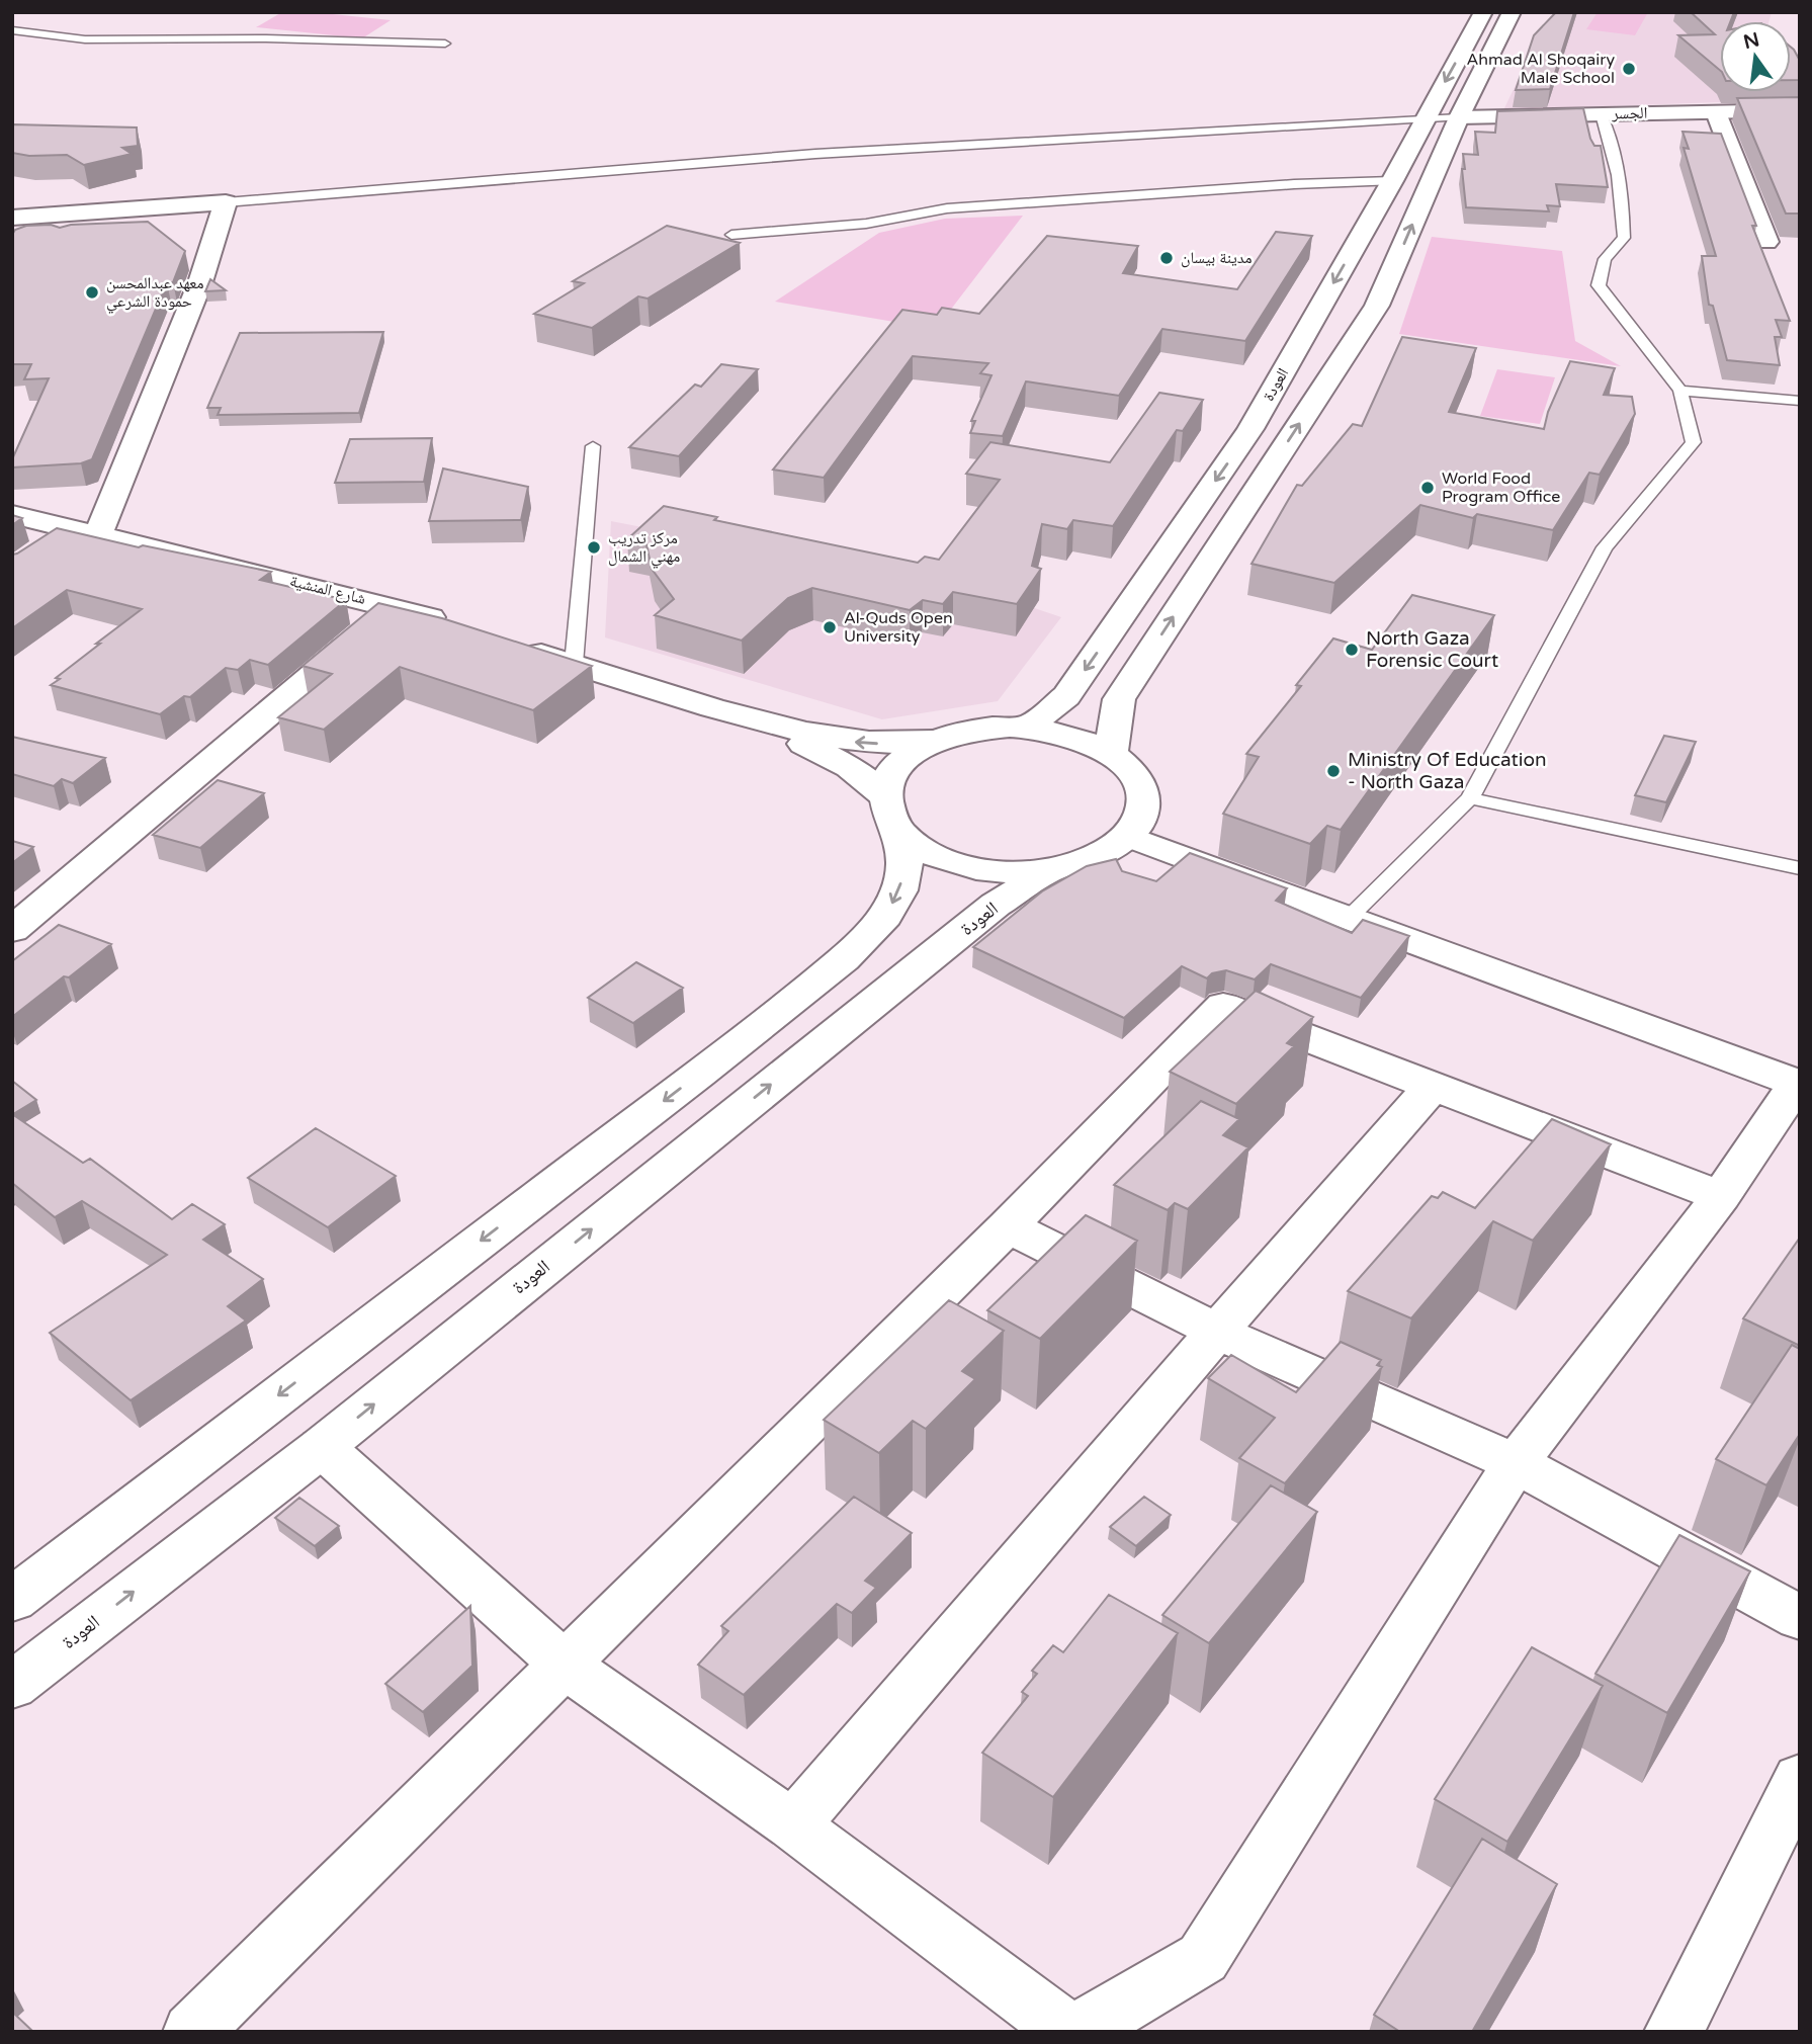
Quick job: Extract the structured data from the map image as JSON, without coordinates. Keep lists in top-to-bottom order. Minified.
{"streets":{"street":["الجسر","العودة","شارع المنشية"]},"places":["Ahmad Al Shoqairy Male School","مدينة بيسان","معهد عبدالمحسن حمودة الشرعي","World Food Program Office","مركز تدريب مهني الشمال","Al-Quds Open University","North Gaza Forensic Court","Ministry Of Education - North Gaza"],"north":"top"}
